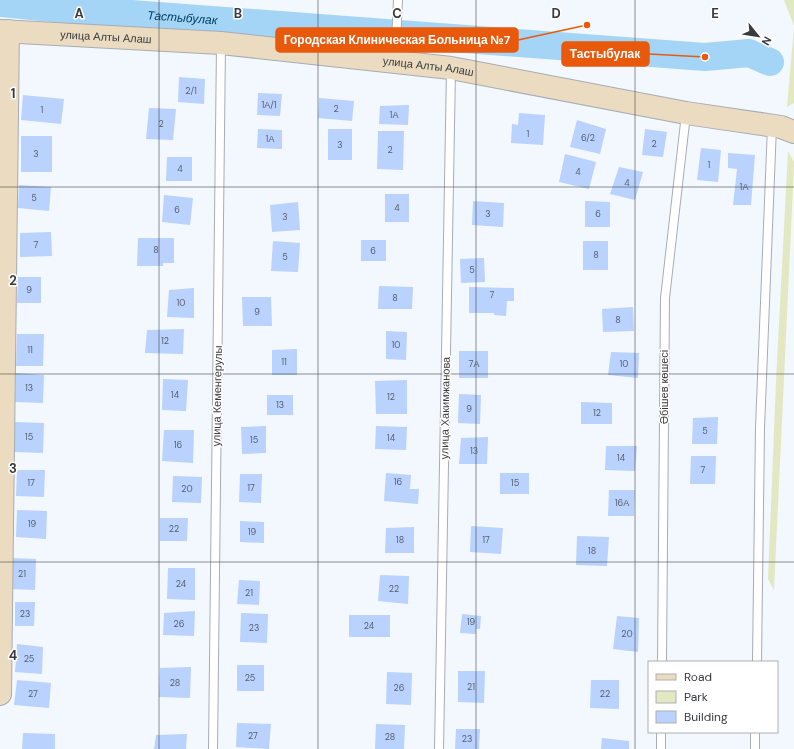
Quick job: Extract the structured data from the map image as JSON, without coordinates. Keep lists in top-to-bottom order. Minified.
{"streets":{"street":["улица Алты Алаш"],"lane":["Әбішев көшесі","улица Кеменгерулы","улица Хакимжанова"]},"crossings":[["улица Алты Алаш","Әбішев көшесі"],["улица Алты Алаш","улица Кеменгерулы"],["улица Алты Алаш","улица Хакимжанова"]],"water":["Тастыбулак"],"places":["Городская Клиническая Больница №7","Тастыбулак"],"house_numbers":["2/1","1А/1","2","1","1А","2","1","6/2","1А","2","3","2","3","1","4","4","4","1А","5","4","6","3","6","3","7","8","6","8","5","5","9","7","8","10","9","8","12","10","11","11","7А","10","13","14","12","13","9","12","5","15","14","15","16","13","14","7","16","17","15","17","20","16А","19","22","19","18","17","18","21","24","22","21","23","19","26","24","23","20","25","25","28","21","26","27","22","27","28","23"],"legend":["Road","Park","Building"],"north":"bottom right","grid":{"columns":["A","B","C","D","E"],"rows":["1","2","3","4"]}}
